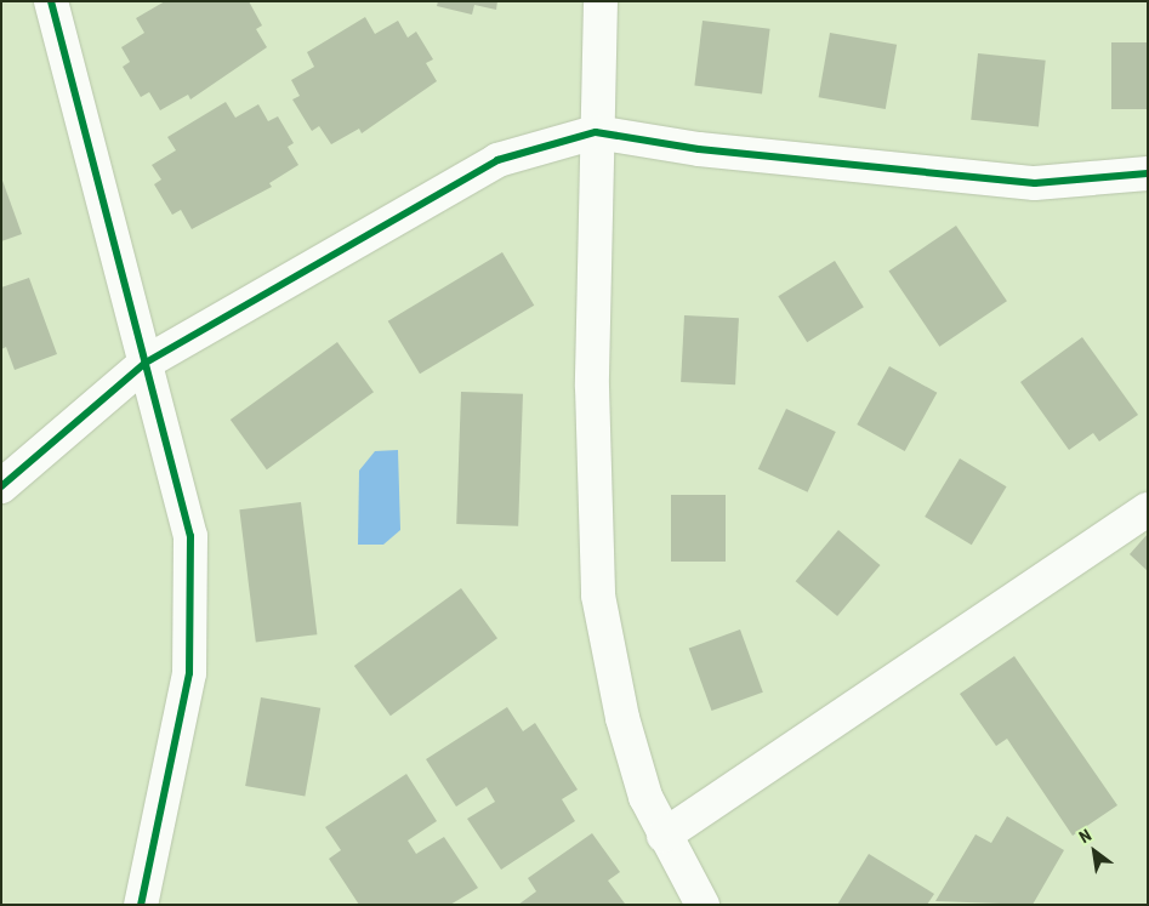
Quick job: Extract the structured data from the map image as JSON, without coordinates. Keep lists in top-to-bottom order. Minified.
{"north":"top left"}
